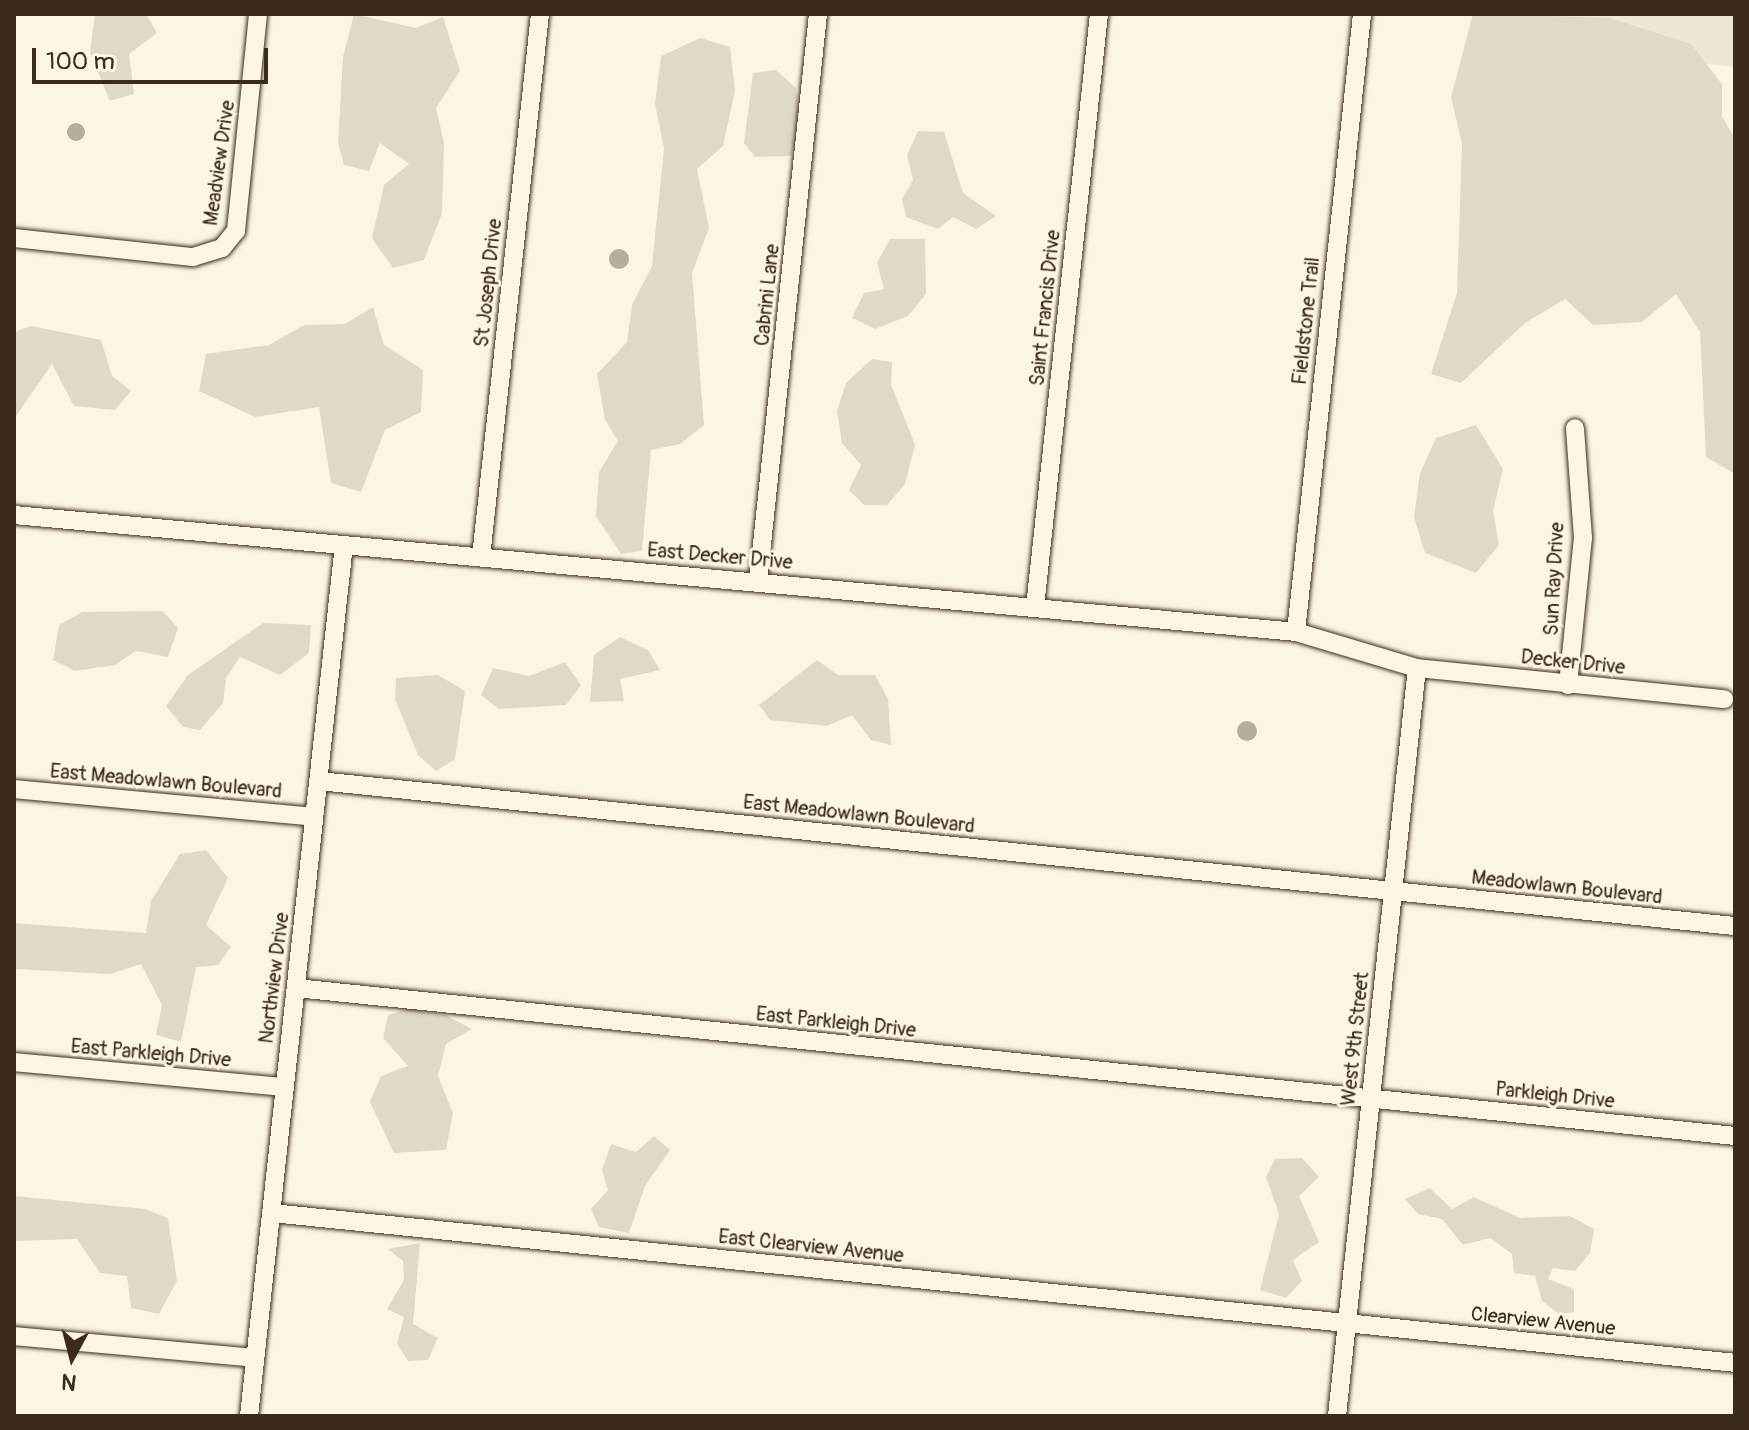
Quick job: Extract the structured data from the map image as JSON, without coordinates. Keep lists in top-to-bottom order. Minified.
{"streets":{"street":["Meadview Drive","St Joseph Drive","Cabrini Lane","Saint Francis Drive","Fieldstone Trail","East Decker Drive","Sun Ray Drive","Decker Drive","East Meadowlawn Boulevard","Meadowlawn Boulevard","Northview Drive","East Parkleigh Drive","West 9th Street","Parkleigh Drive","East Clearview Avenue","Clearview Avenue"]},"crossings":[["St Joseph Drive","East Decker Drive"],["Cabrini Lane","East Decker Drive"],["Saint Francis Drive","East Decker Drive"],["Fieldstone Trail","East Decker Drive"],["East Decker Drive","Decker Drive"],["East Decker Drive","Northview Drive"],["East Decker Drive","West 9th Street"],["Sun Ray Drive","Decker Drive"],["Decker Drive","West 9th Street"],["East Meadowlawn Boulevard","Meadowlawn Boulevard"],["East Meadowlawn Boulevard","Northview Drive"],["East Meadowlawn Boulevard","West 9th Street"],["Meadowlawn Boulevard","West 9th Street"],["Northview Drive","East Parkleigh Drive"],["Northview Drive","East Clearview Avenue"],["East Parkleigh Drive","West 9th Street"],["East Parkleigh Drive","Parkleigh Drive"],["West 9th Street","Parkleigh Drive"],["West 9th Street","East Clearview Avenue"],["West 9th Street","Clearview Avenue"],["East Clearview Avenue","Clearview Avenue"]],"scale_bar":"100 m","north":"bottom"}
